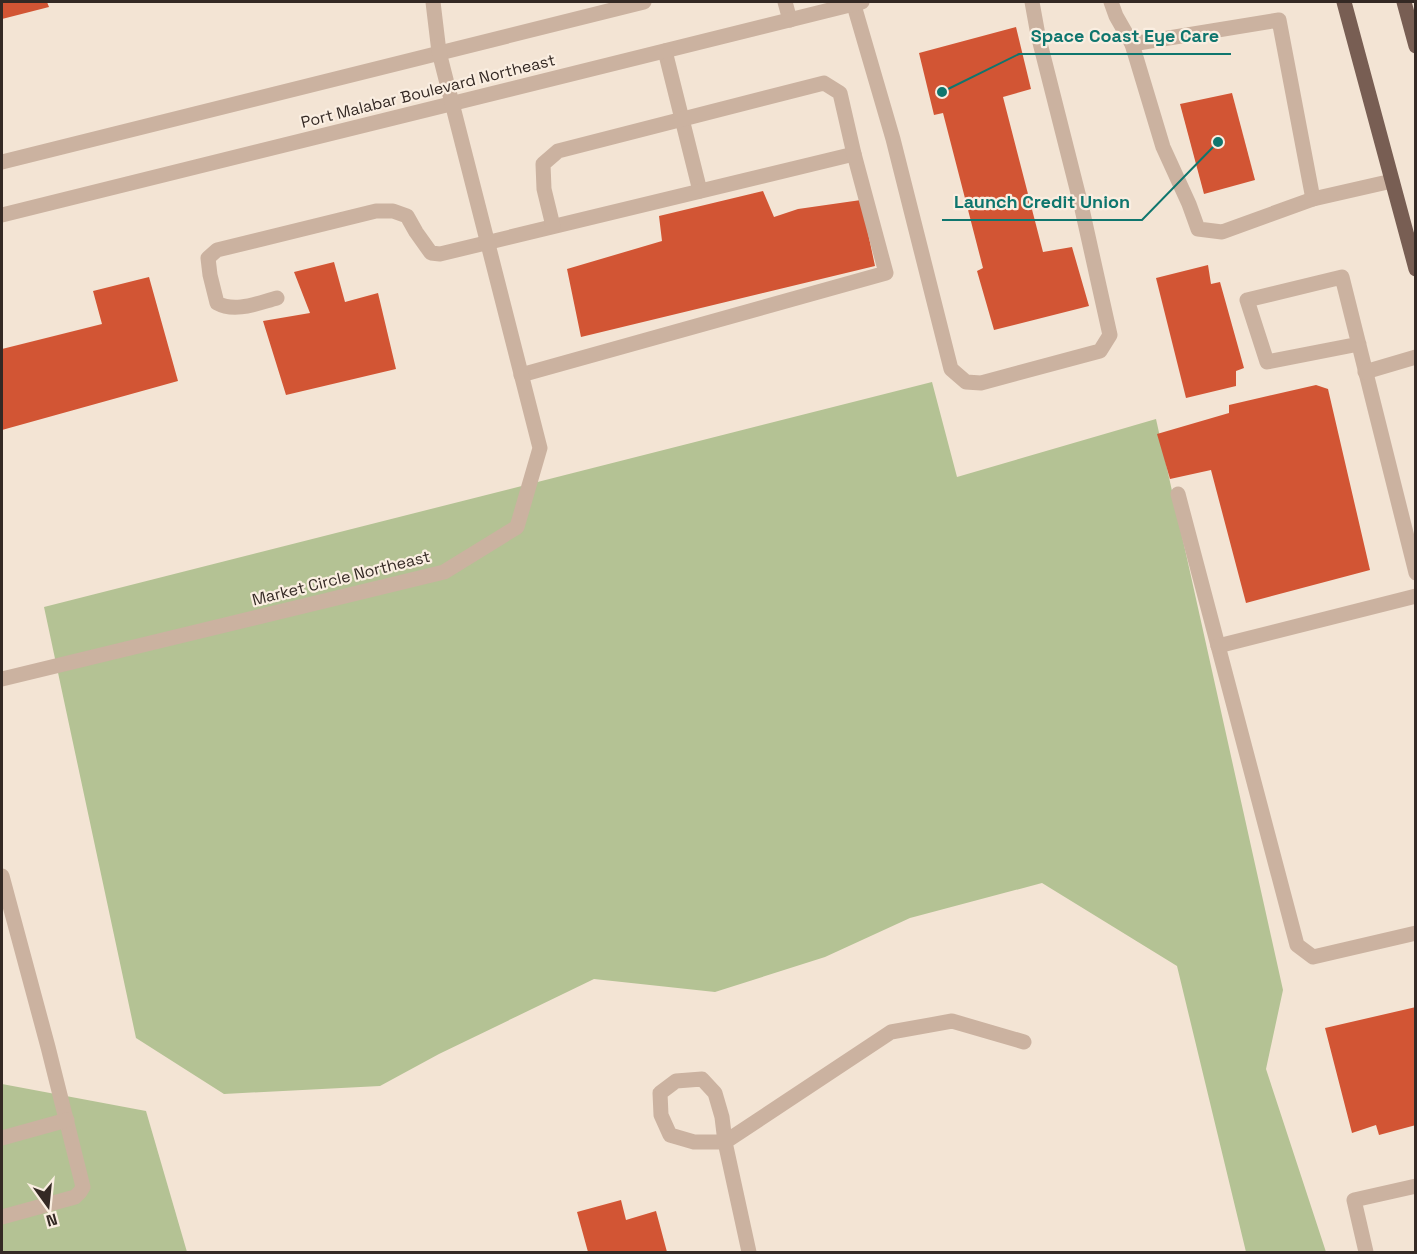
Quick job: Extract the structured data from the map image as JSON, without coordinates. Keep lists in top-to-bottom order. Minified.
{"streets":{"street":["Port Malabar Boulevard Northeast","Market Circle Northeast"]},"crossings":[["Port Malabar Boulevard Northeast","Market Circle Northeast"]],"places":["Space Coast Eye Care","Launch Credit Union"],"north":"bottom"}
